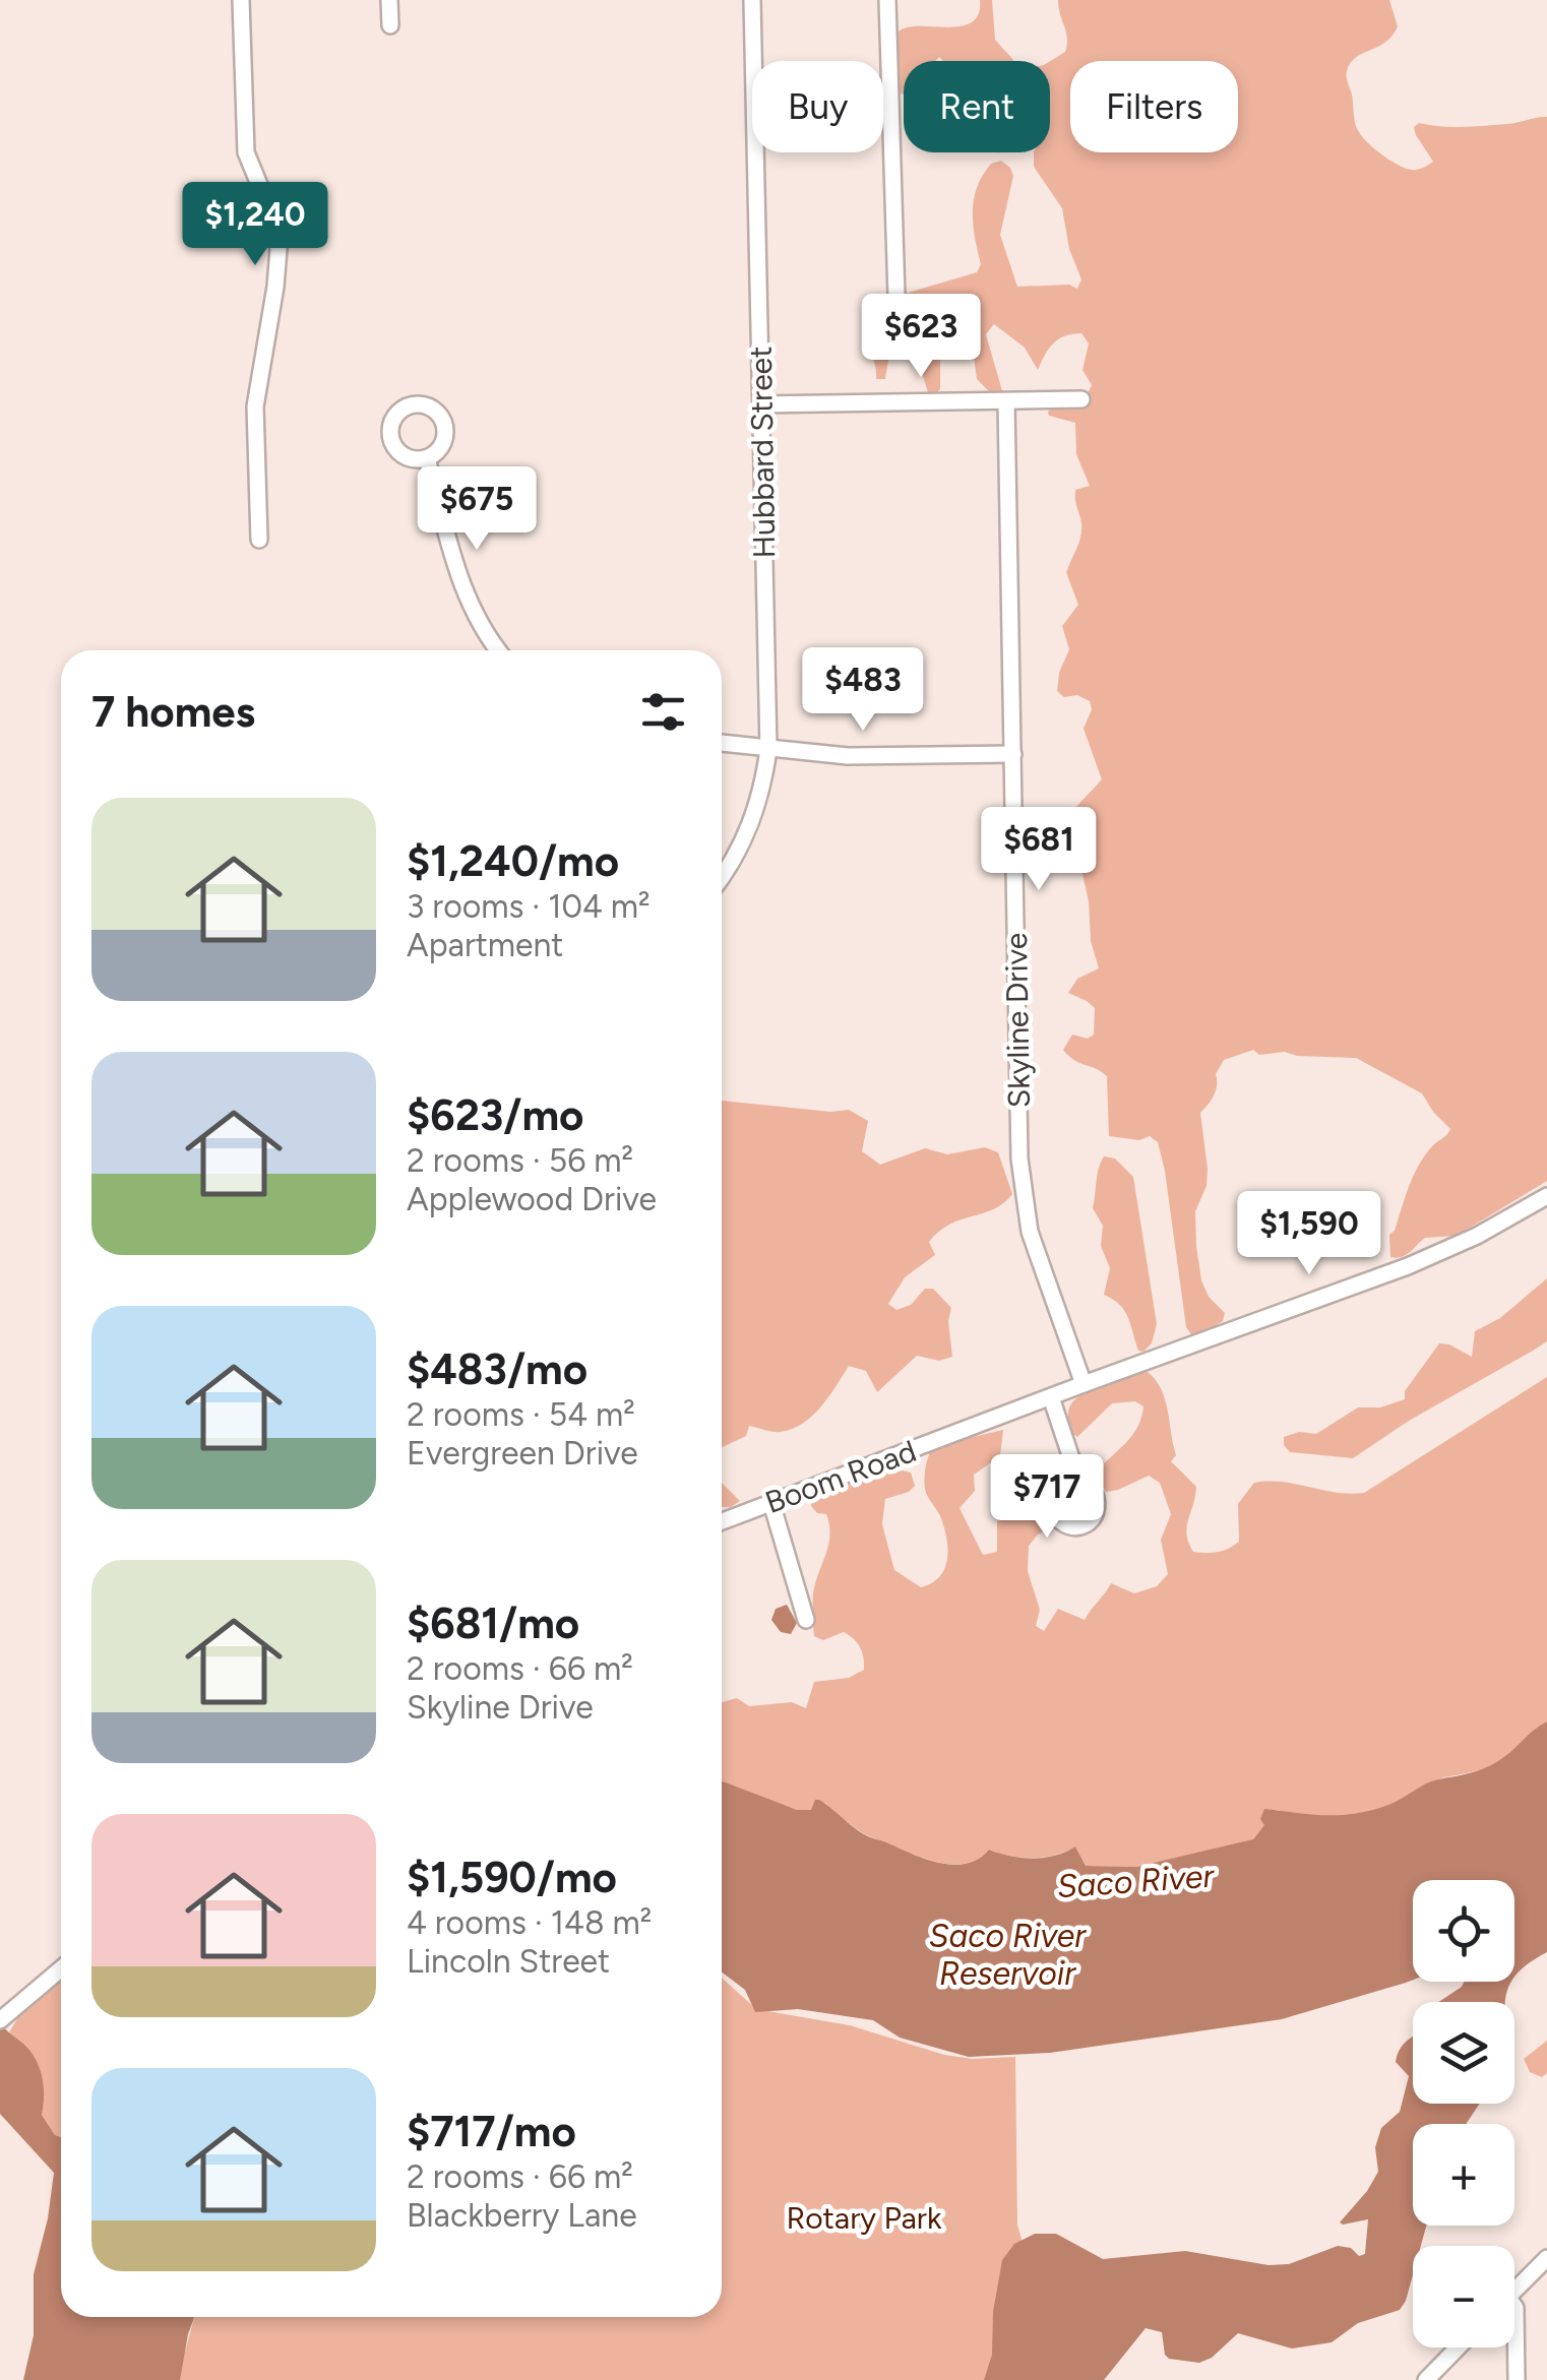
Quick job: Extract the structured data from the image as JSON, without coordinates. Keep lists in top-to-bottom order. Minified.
{"streets":{"street":["Hubbard Street","Skyline Drive","Boom Road"]},"crossings":[["Skyline Drive","Boom Road"]],"water":["Saco River","Saco River Reservoir"],"parks":["Rotary Park"],"page":{"chip":["Buy","Rent","Filters"],"price":["$1,240","$623","$675","$483","$681","$1,590","$717"],"heading":"7 homes","list":[{"name":"$1,240/mo","note":"3 rooms · 104 m² · Apartment"},{"name":"$623/mo","note":"2 rooms · 56 m² · Applewood Drive"},{"name":"$483/mo","note":"2 rooms · 54 m² · Evergreen Drive"},{"name":"$681/mo","note":"2 rooms · 66 m² · Skyline Drive"},{"name":"$1,590/mo","note":"4 rooms · 148 m² · Lincoln Street"},{"name":"$717/mo","note":"2 rooms · 66 m² · Blackberry Lane"}],"map_buttons":["+","−"]}}
